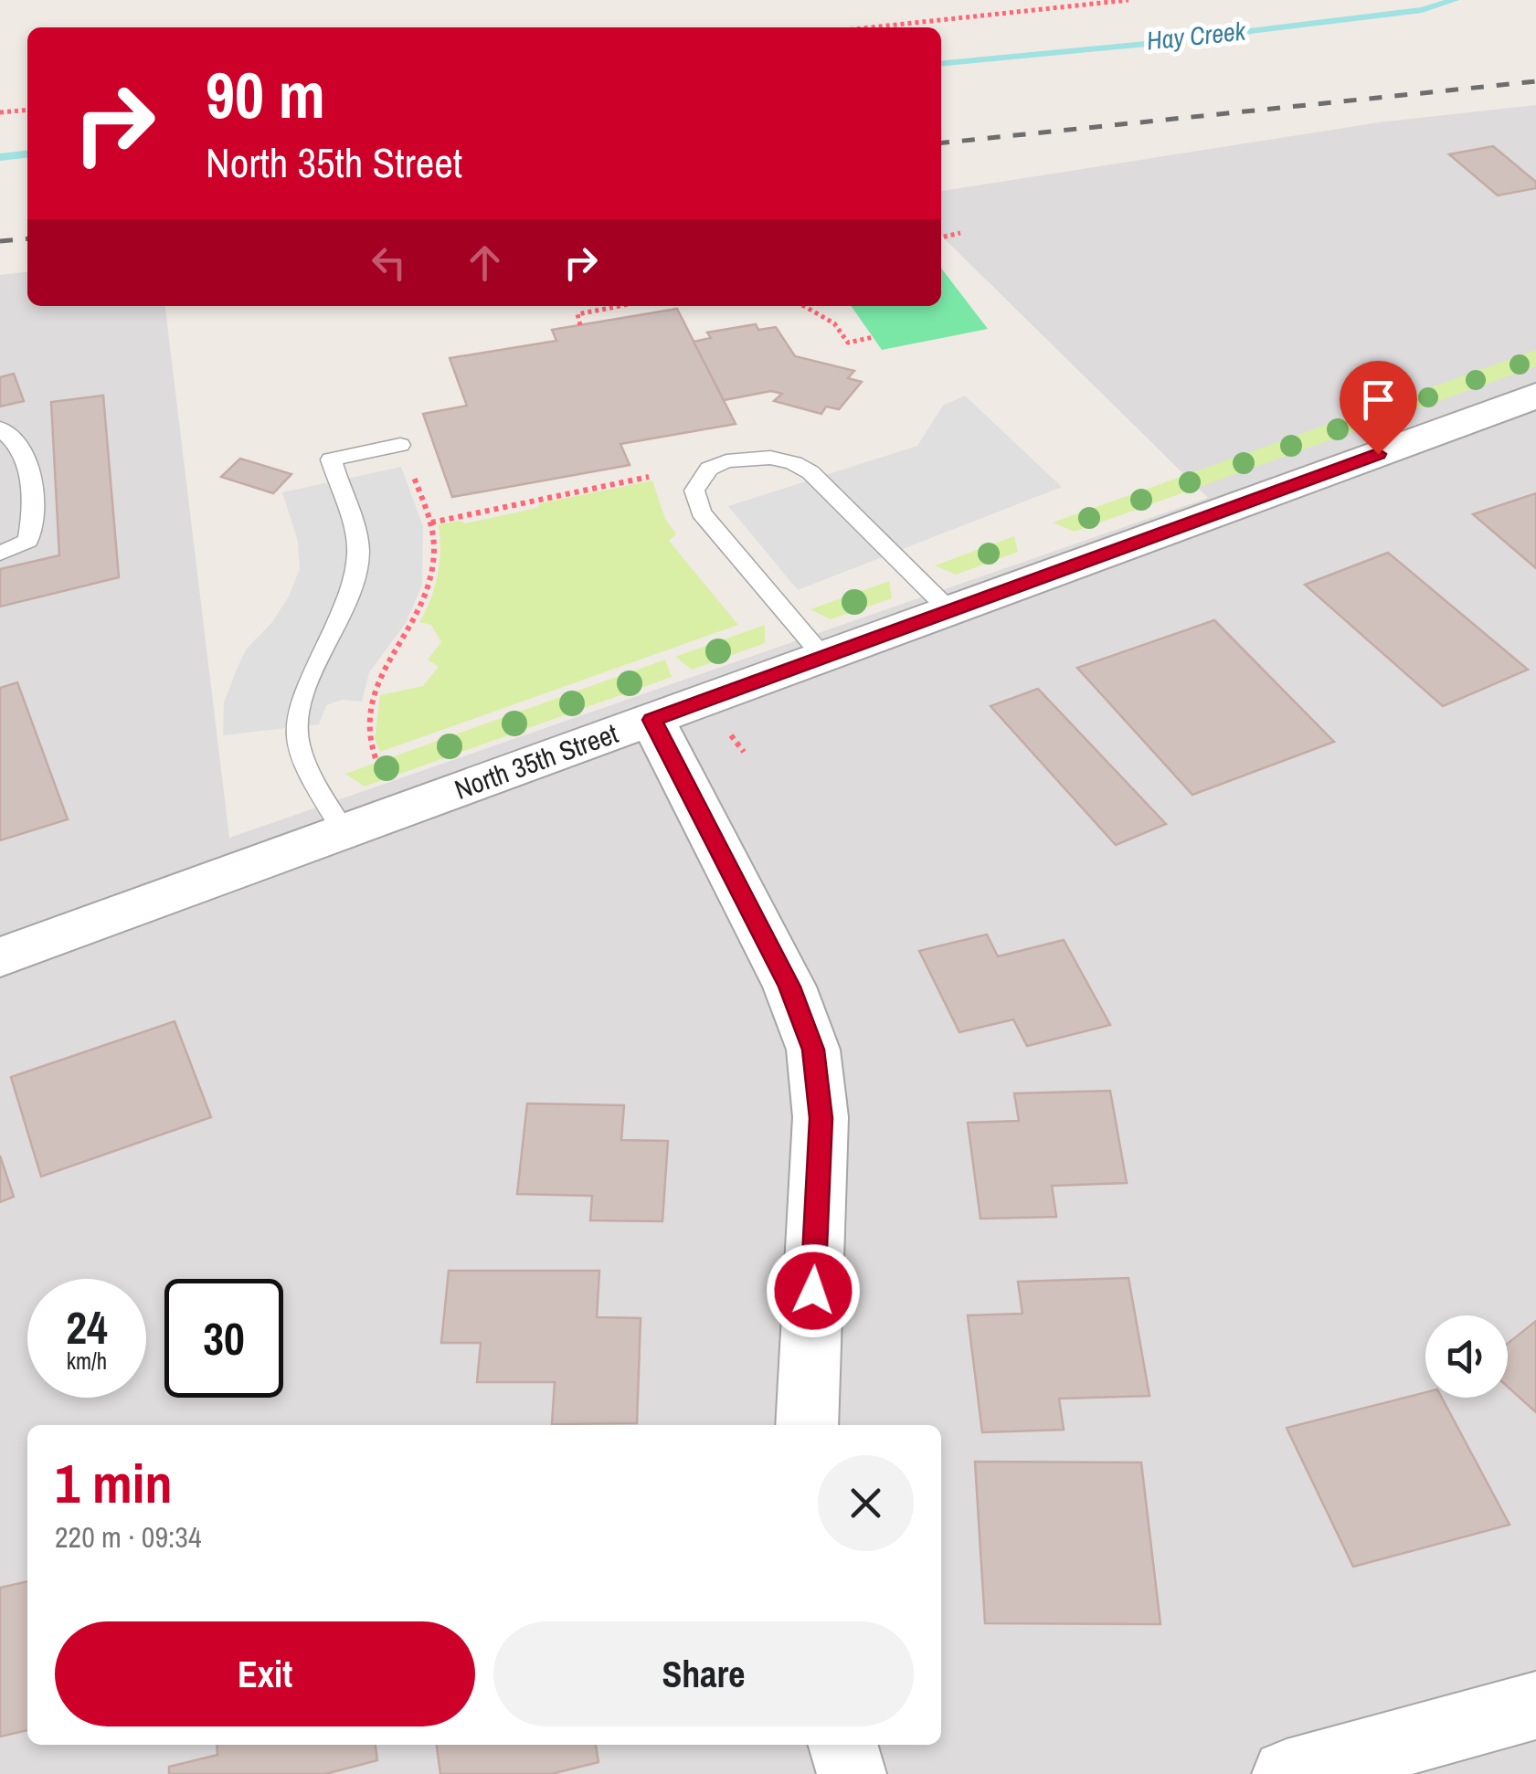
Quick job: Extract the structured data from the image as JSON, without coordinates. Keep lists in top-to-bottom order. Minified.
{"streets":{"street":["North 35th Street"]},"water":["Hay Creek"],"page":{"turn":["90 m","North 35th Street"],"speed":"24 km/h","limit":"30","heading":["1 min","220 m · 09:34"],"buttons":["Exit","Share"]}}
